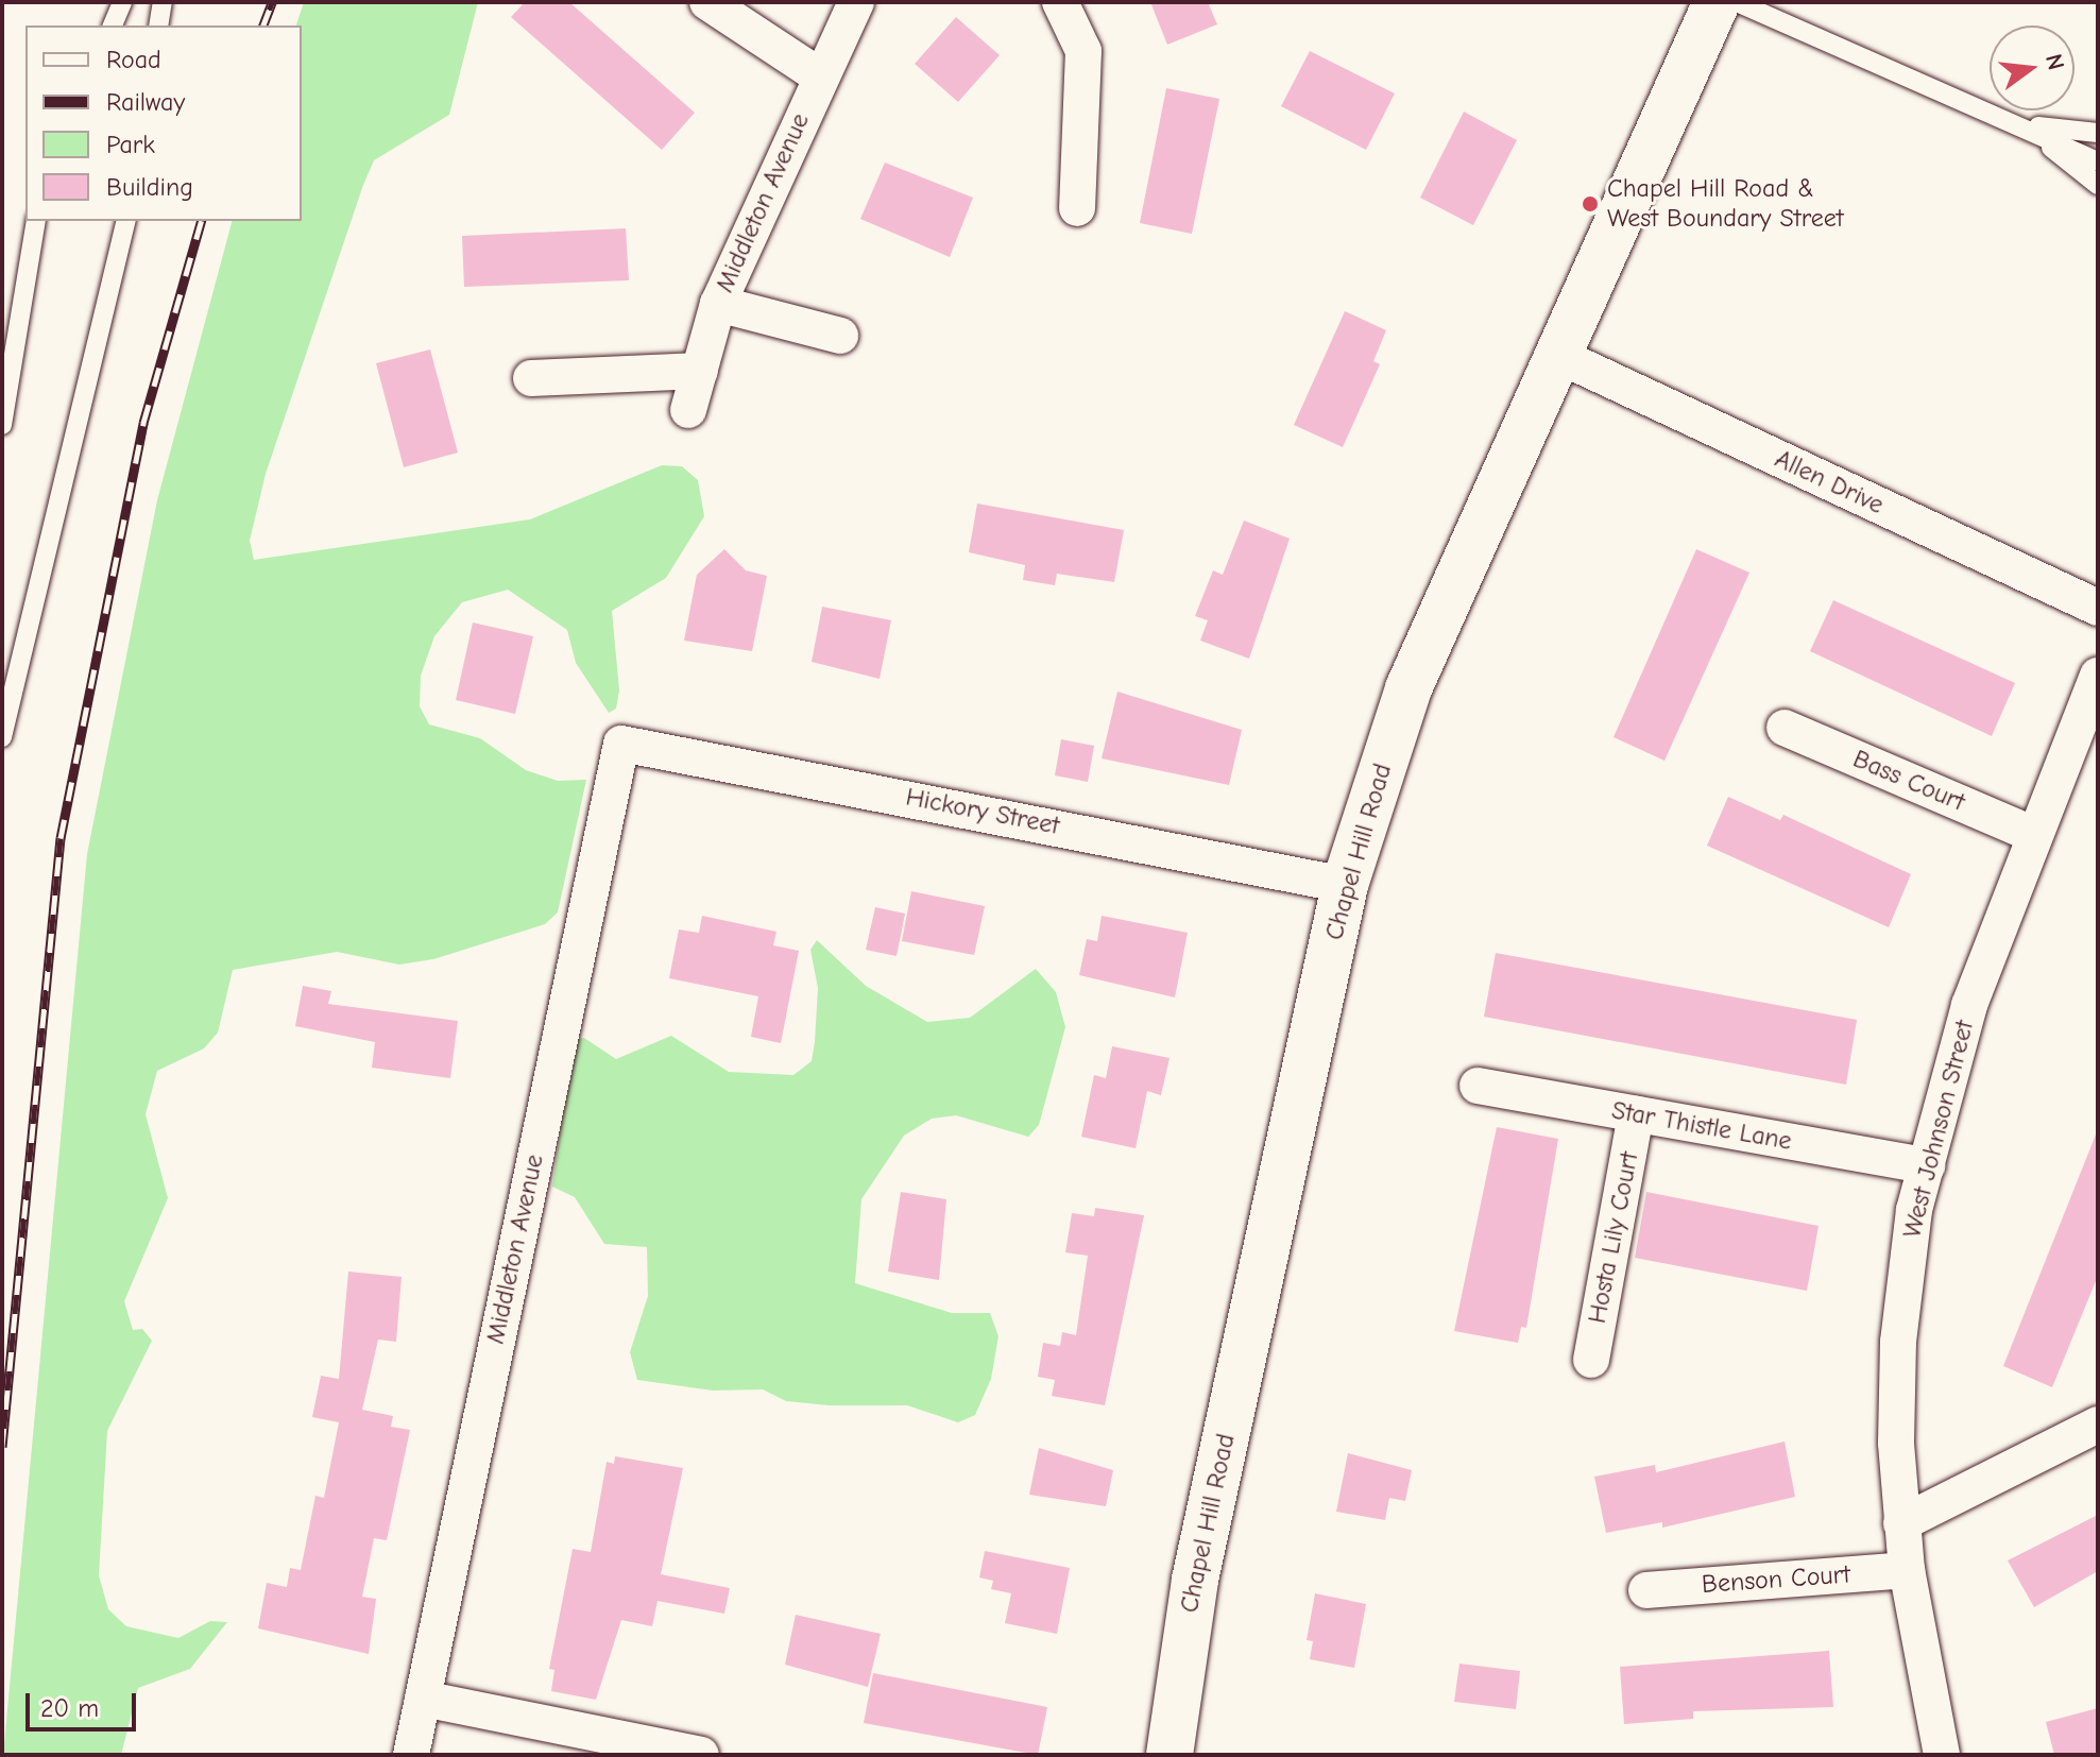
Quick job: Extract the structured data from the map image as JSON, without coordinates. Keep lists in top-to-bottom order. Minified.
{"streets":{"main road":["Chapel Hill Road"],"street":["Middleton Avenue","Allen Drive","Bass Court","Hickory Street","Star Thistle Lane","West Johnson Street","Hosta Lily Court","Benson Court"]},"crossings":[["Middleton Avenue","Hickory Street"],["Allen Drive","Chapel Hill Road"],["Bass Court","West Johnson Street"],["Hickory Street","Chapel Hill Road"],["Star Thistle Lane","West Johnson Street"],["Star Thistle Lane","Hosta Lily Court"],["West Johnson Street","Benson Court"]],"places":["Chapel Hill Road & West Boundary Street"],"legend":["Road","Railway","Park","Building"],"scale_bar":"20 m","north":"right"}
